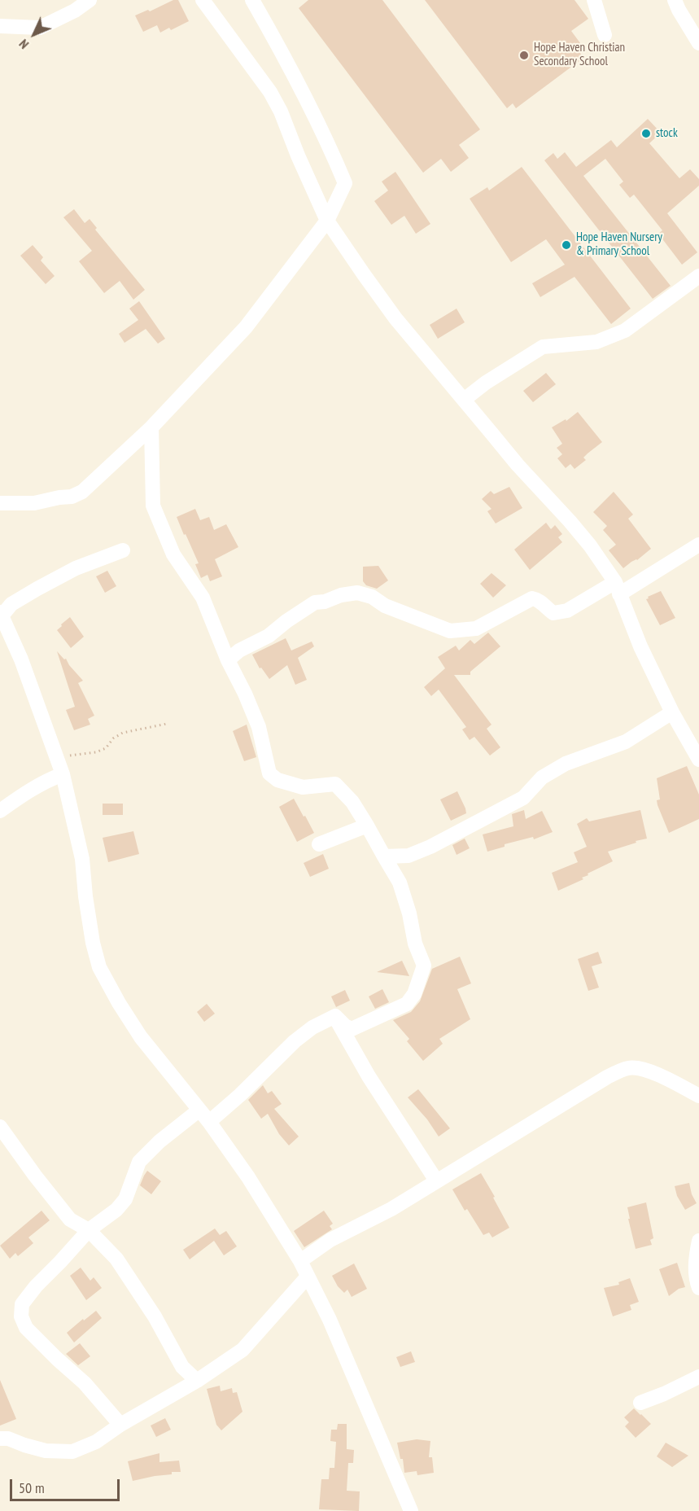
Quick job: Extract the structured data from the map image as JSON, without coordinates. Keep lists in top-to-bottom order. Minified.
{"places":["Hope Haven Christian Secondary School","stock","Hope Haven Nursery & Primary School"],"scale_bar":"50 m","north":"bottom left"}
